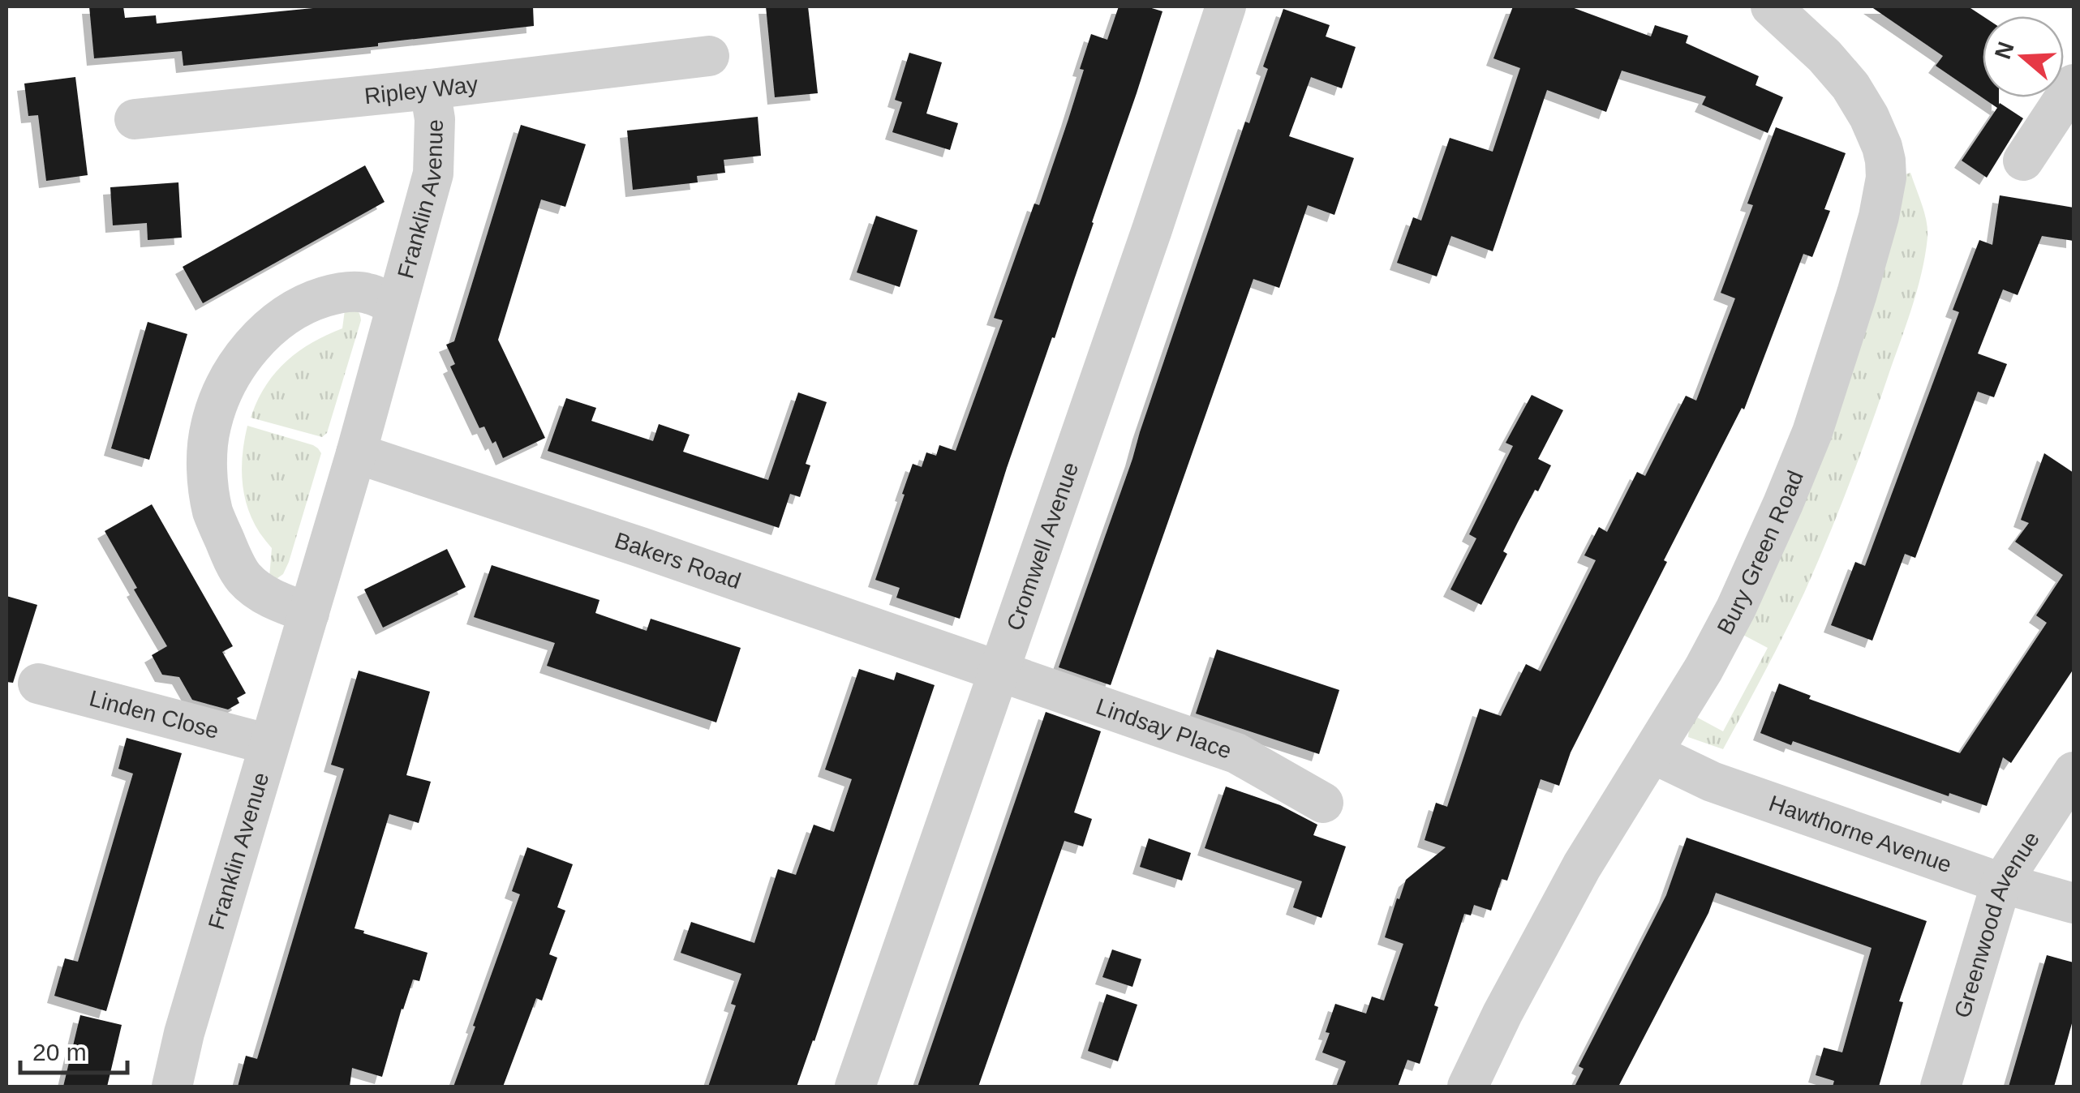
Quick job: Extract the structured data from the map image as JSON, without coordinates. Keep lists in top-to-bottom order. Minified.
{"streets":{"street":["Ripley Way","Franklin Avenue","Cromwell Avenue","Bury Green Road","Bakers Road","Linden Close","Lindsay Place","Hawthorne Avenue","Greenwood Avenue"]},"crossings":[["Ripley Way","Franklin Avenue"],["Franklin Avenue","Bakers Road"],["Franklin Avenue","Linden Close"],["Cromwell Avenue","Bakers Road"],["Cromwell Avenue","Lindsay Place"],["Bury Green Road","Hawthorne Avenue"],["Bakers Road","Lindsay Place"],["Hawthorne Avenue","Greenwood Avenue"]],"scale_bar":"20 m","north":"left"}
